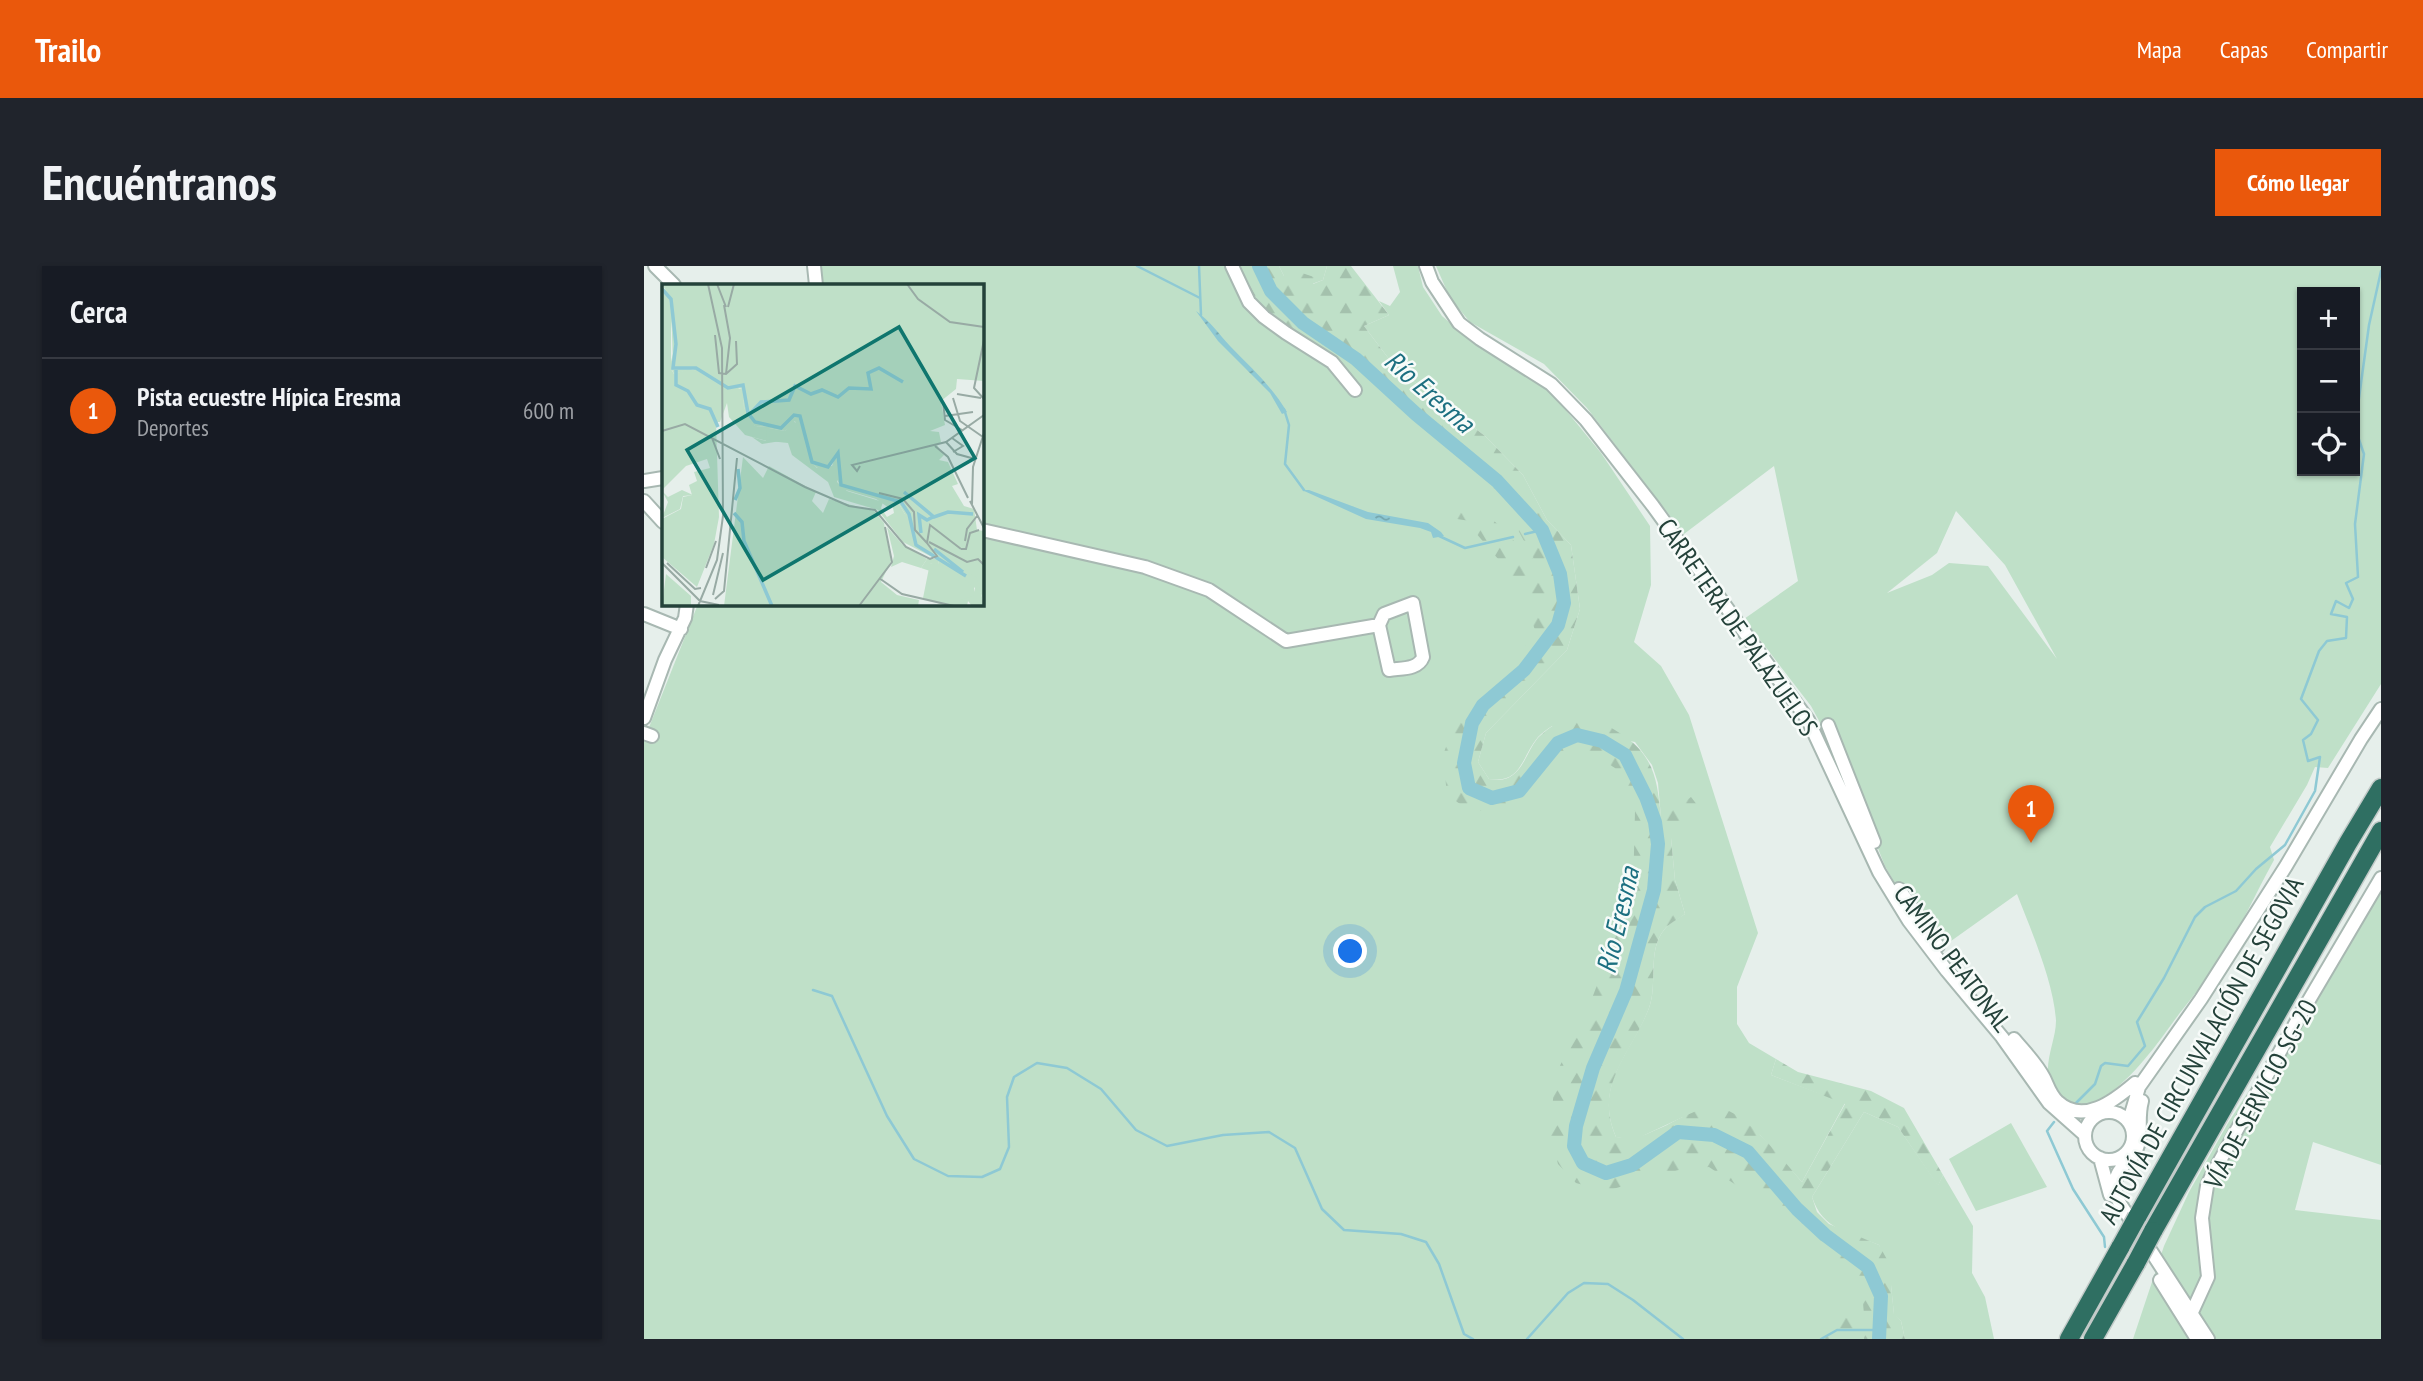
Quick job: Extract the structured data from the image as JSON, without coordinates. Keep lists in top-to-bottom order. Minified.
{"streets":{"highway":["AUTOVÍA DE CIRCUNVALACIÓN DE SEGOVIA"],"street":["CARRETERA DE PALAZUELOS","CAMINO PEATONAL","VÍA DE SERVICIO SG-20"]},"water":["Río Eresma"],"page":{"header":"Trailo","nav":["Mapa","Capas","Compartir"],"buttons":"Cómo llegar","title":"Encuéntranos","heading":"Cerca","map_buttons":["+","−"],"list":[{"mark":"1","name":"Pista ecuestre Hípica Eresma","note":"Deportes","value":"600 m"}],"pins":"1"}}
